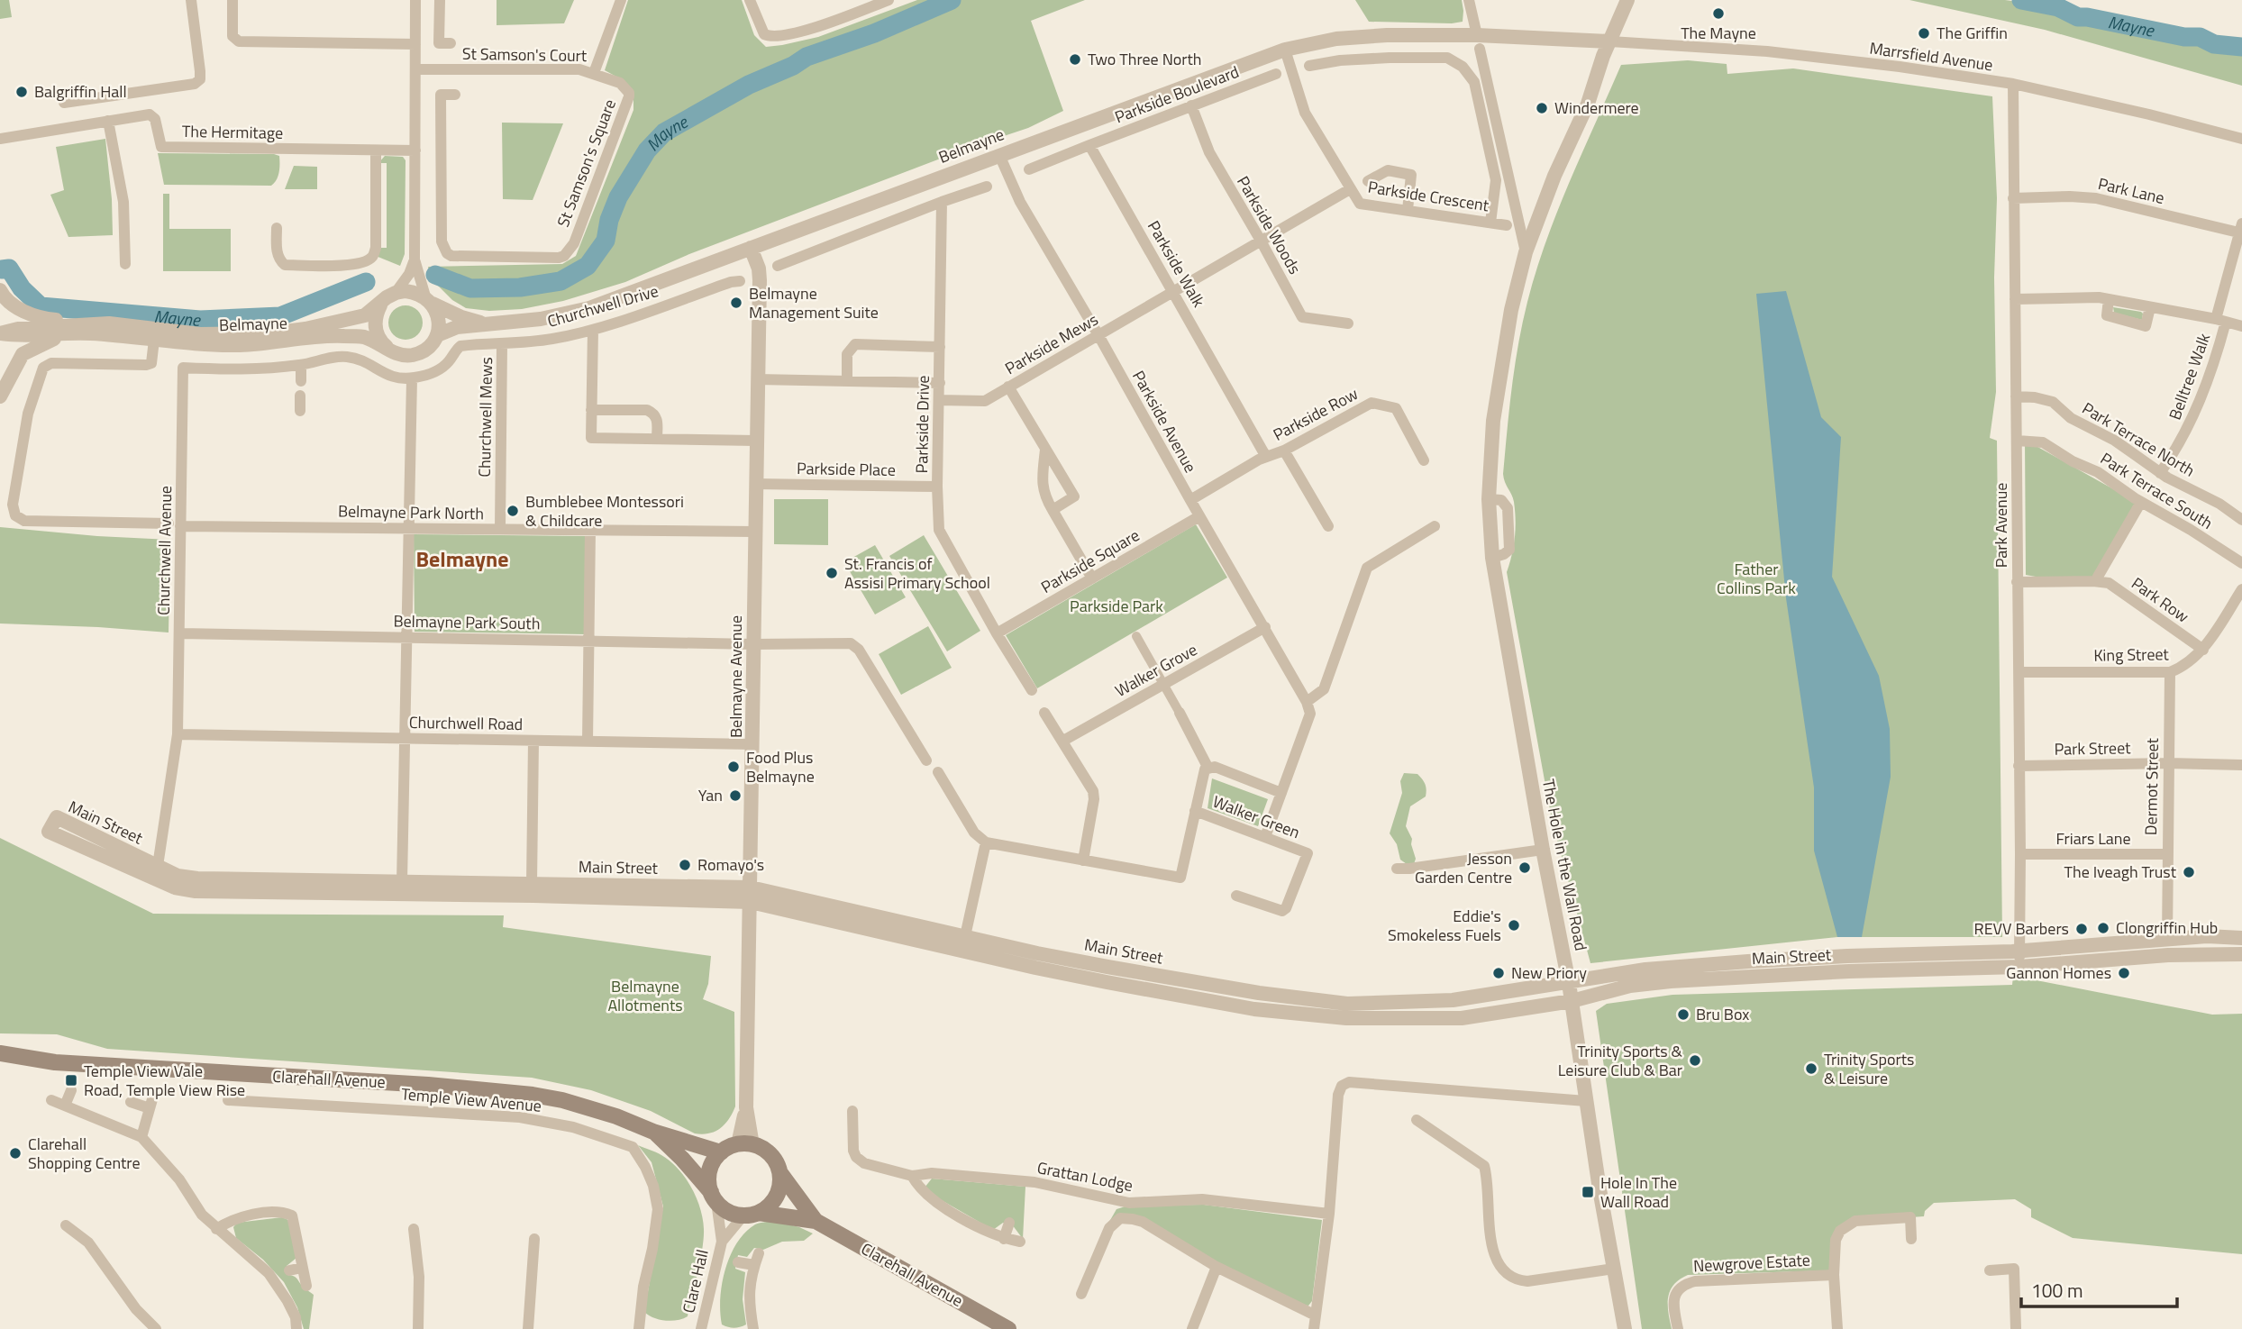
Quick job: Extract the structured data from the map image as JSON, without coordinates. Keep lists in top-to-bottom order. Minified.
{"streets":{"main road":["Clarehall Avenue"],"street":["St Samson's Court","Marrsfield Avenue","Parkside Boulevard","The Hermitage","Belmayne","St Samson's Square","Park Lane","Parkside Crescent","Parkside Woods","Parkside Walk","Churchwell Drive","Parkside Mews","Belltree Walk","Parkside Row","Churchwell Mews","Parkside Avenue","Parkside Drive","Park Terrace North","Parkside Place","Park Terrace South","Belmayne Park North","Park Avenue","Churchwell Avenue","Parkside Square","Park Row","Belmayne Park South","King Street","Walker Grove","Belmayne Avenue","Churchwell Road","Park Street","Dermot Street","Walker Green","Main Street","Friars Lane","The Hole in the Wall Road","Temple View Avenue","Grattan Lodge","Newgrove Estate","Clare Hall"]},"crossings":[["St Samson's Court","St Samson's Square"],["Marrsfield Avenue","Belmayne"],["Marrsfield Avenue","Park Avenue"],["Marrsfield Avenue","The Hole in the Wall Road"],["Parkside Boulevard","Parkside Woods"],["Parkside Boulevard","Parkside Walk"],["Belmayne","Parkside Avenue"],["Belmayne","Belmayne Park North"],["Belmayne","Belmayne Avenue"],["Belmayne","The Hole in the Wall Road"],["Park Lane","Belltree Walk"],["Park Lane","Park Avenue"],["Parkside Crescent","Parkside Woods"],["Parkside Crescent","Parkside Walk"],["Parkside Crescent","Parkside Mews"],["Parkside Walk","Parkside Mews"],["Parkside Walk","Parkside Row"],["Churchwell Drive","Churchwell Mews"],["Parkside Mews","Parkside Avenue"],["Parkside Mews","Parkside Drive"],["Belltree Walk","Park Terrace North"],["Churchwell Mews","Belmayne Park North"],["Parkside Avenue","Parkside Square"],["Parkside Avenue","Walker Grove"],["Parkside Drive","Parkside Place"],["Parkside Drive","Parkside Square"],["Park Terrace North","Park Avenue"],["Parkside Place","Belmayne Avenue"],["Park Terrace South","Park Avenue"],["Belmayne Park North","Churchwell Avenue"],["Belmayne Park North","Belmayne Avenue"],["Park Avenue","Park Row"],["Park Avenue","King Street"],["Park Avenue","Park Street"],["Park Avenue","Main Street"],["Park Avenue","Friars Lane"],["Churchwell Avenue","Belmayne Park South"],["Churchwell Avenue","Churchwell Road"],["Churchwell Avenue","Main Street"],["Park Row","King Street"],["Belmayne Park South","Belmayne Avenue"],["King Street","Dermot Street"],["Belmayne Avenue","Churchwell Road"],["Belmayne Avenue","Main Street"],["Belmayne Avenue","Clarehall Avenue"],["Belmayne Avenue","Clare Hall"],["Park Street","Dermot Street"],["Dermot Street","Main Street"],["Dermot Street","Friars Lane"],["Main Street","The Hole in the Wall Road"],["Clarehall Avenue","Clare Hall"]],"districts":["Belmayne"],"water":["Mayne"],"parks":["Father Collins Park","Parkside Park","Belmayne Allotments"],"places":{"other":["The Mayne","The Griffin","Two Three North","Balgriffin Hall","Windermere","Belmayne Management Suite","Bumblebee Montessori & Childcare","St. Francis of Assisi Primary School","Food Plus Belmayne","Yan","Romayo's","Jesson Garden Centre","The Iveagh Trust","Eddie's Smokeless Fuels","Clongriffin Hub","REVV Barbers","New Priory","Gannon Homes","Bru Box","Trinity Sports & Leisure Club & Bar","Trinity Sports & Leisure","Clarehall Shopping Centre"],"transit":["Temple View Vale Road, Temple View Rise","Hole In The Wall Road"]},"scale_bar":"100 m"}
